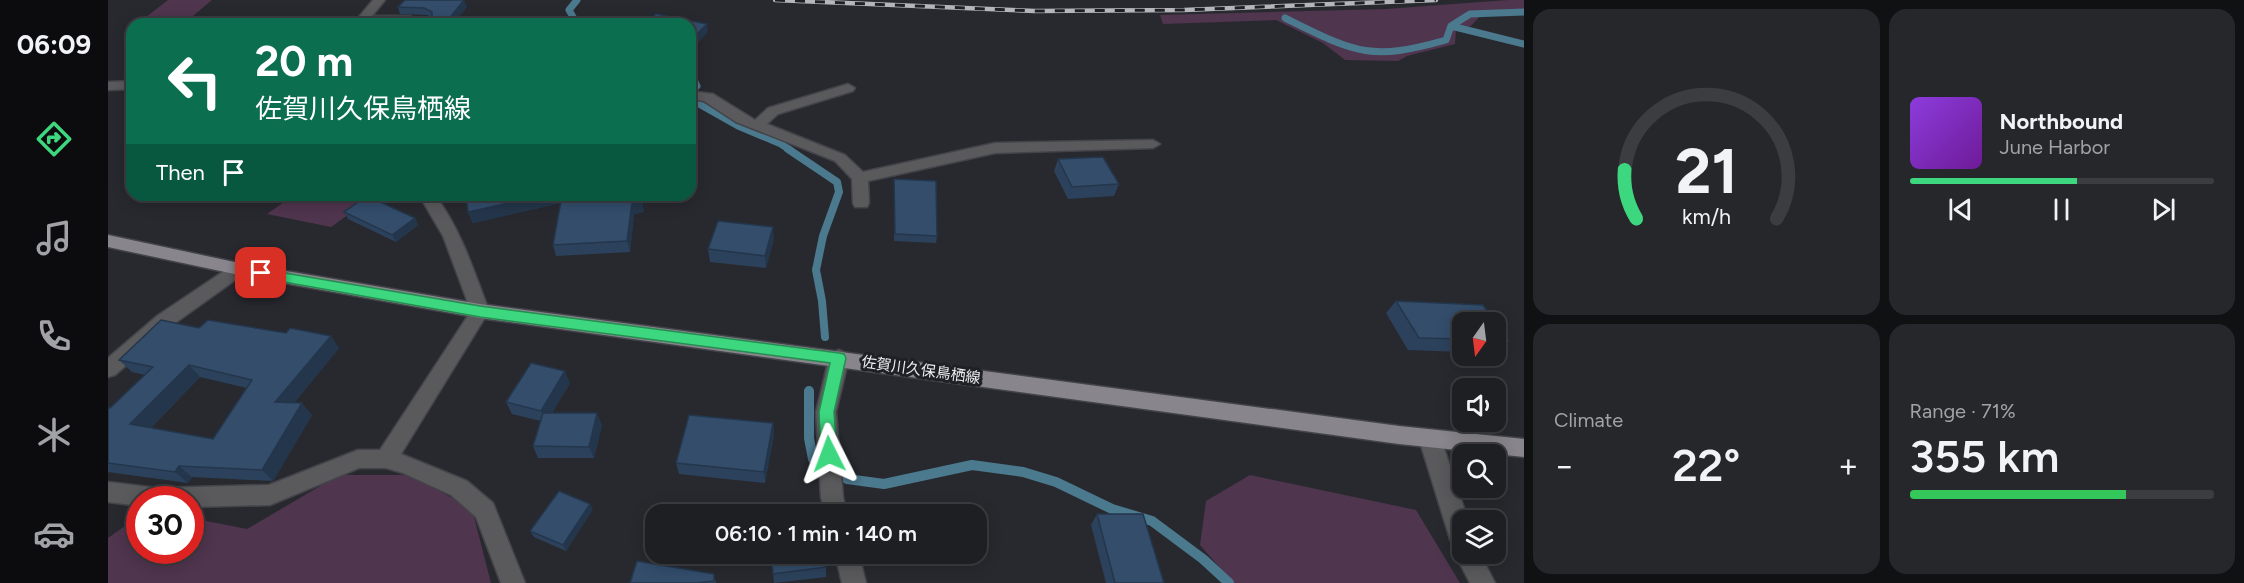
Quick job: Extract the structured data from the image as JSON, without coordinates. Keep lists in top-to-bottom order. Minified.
{"streets":{"main road":["佐賀川久保鳥栖線"]},"north":"bottom","page":{"tabs":"06:09","turn":["20 m","佐賀川久保鳥栖線"],"song":["Northbound","June Harbor"],"then":"Then","tile":["Climate",["Range · 71%","355 km"]],"heat":["−","22°","+"],"limit":"30","trip":"06:10 · 1 min · 140 m","gauge":["21","km/h"]}}
